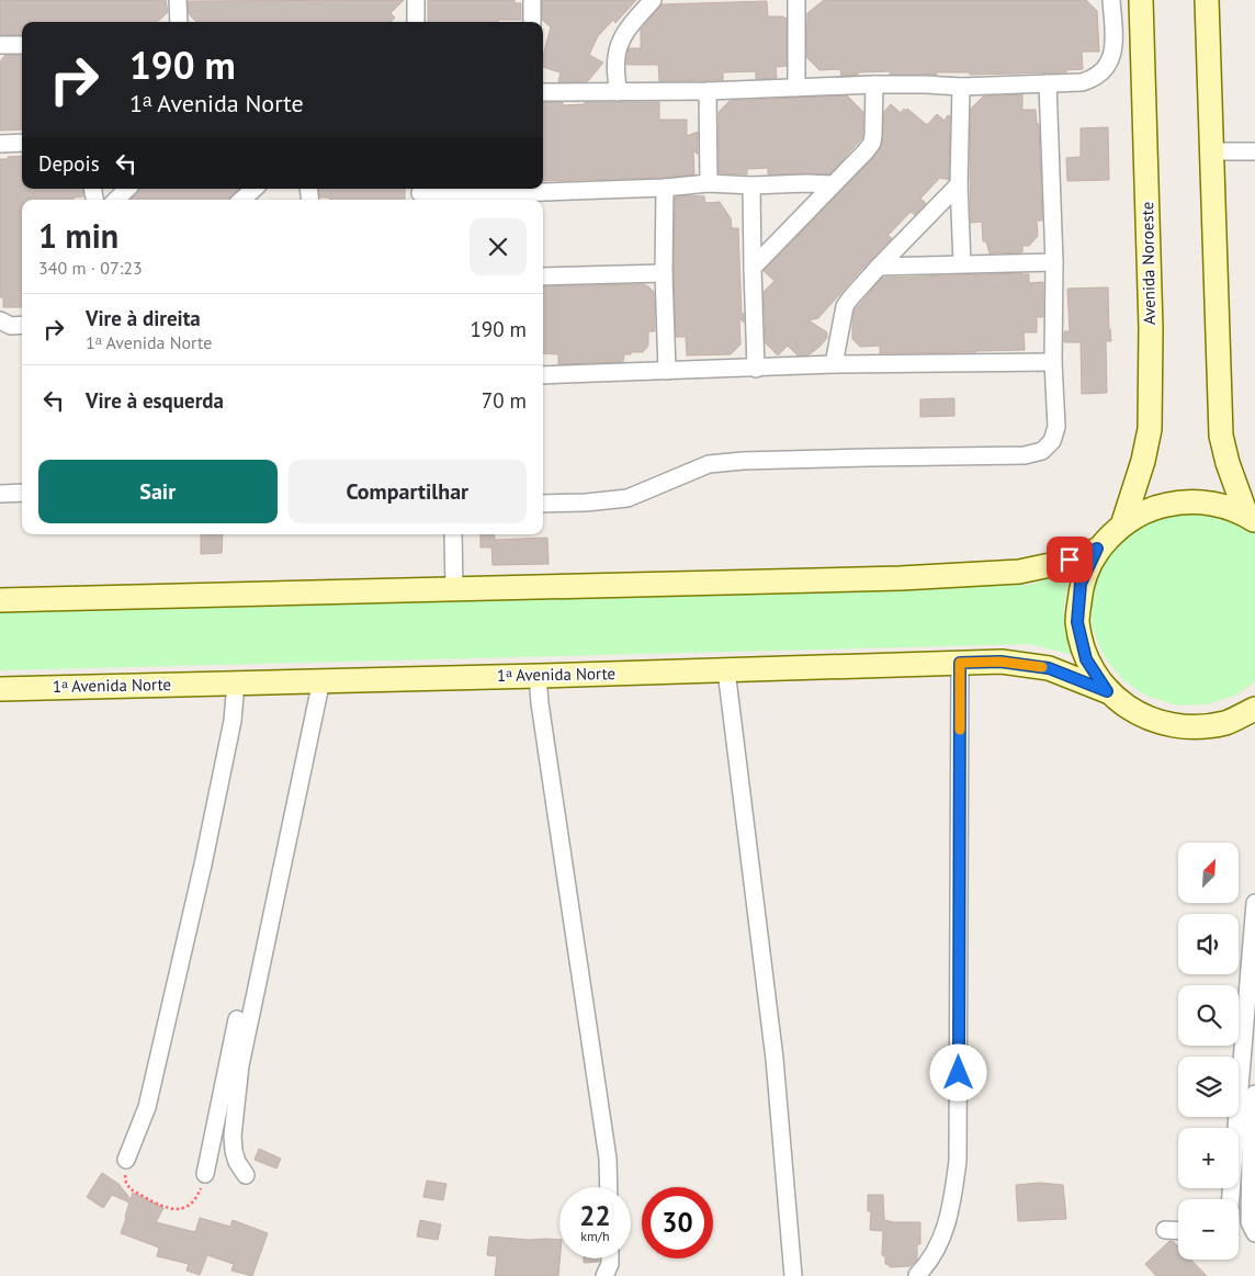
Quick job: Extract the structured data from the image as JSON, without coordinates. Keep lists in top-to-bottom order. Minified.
{"streets":{"main road":["Avenida Noroeste","1ᵃ Avenida Norte"]},"north":"top right","page":{"turn":["190 m","1ᵃ Avenida Norte"],"then":"Depois","heading":["1 min","340 m · 07:23"],"list":[{"name":"Vire à direita","note":"1ᵃ Avenida Norte","value":"190 m"},{"name":"Vire à esquerda","value":"70 m"}],"buttons":["Sair","Compartilhar"],"map_buttons":["+","−"],"speed":"22 km/h","limit":"30"}}
